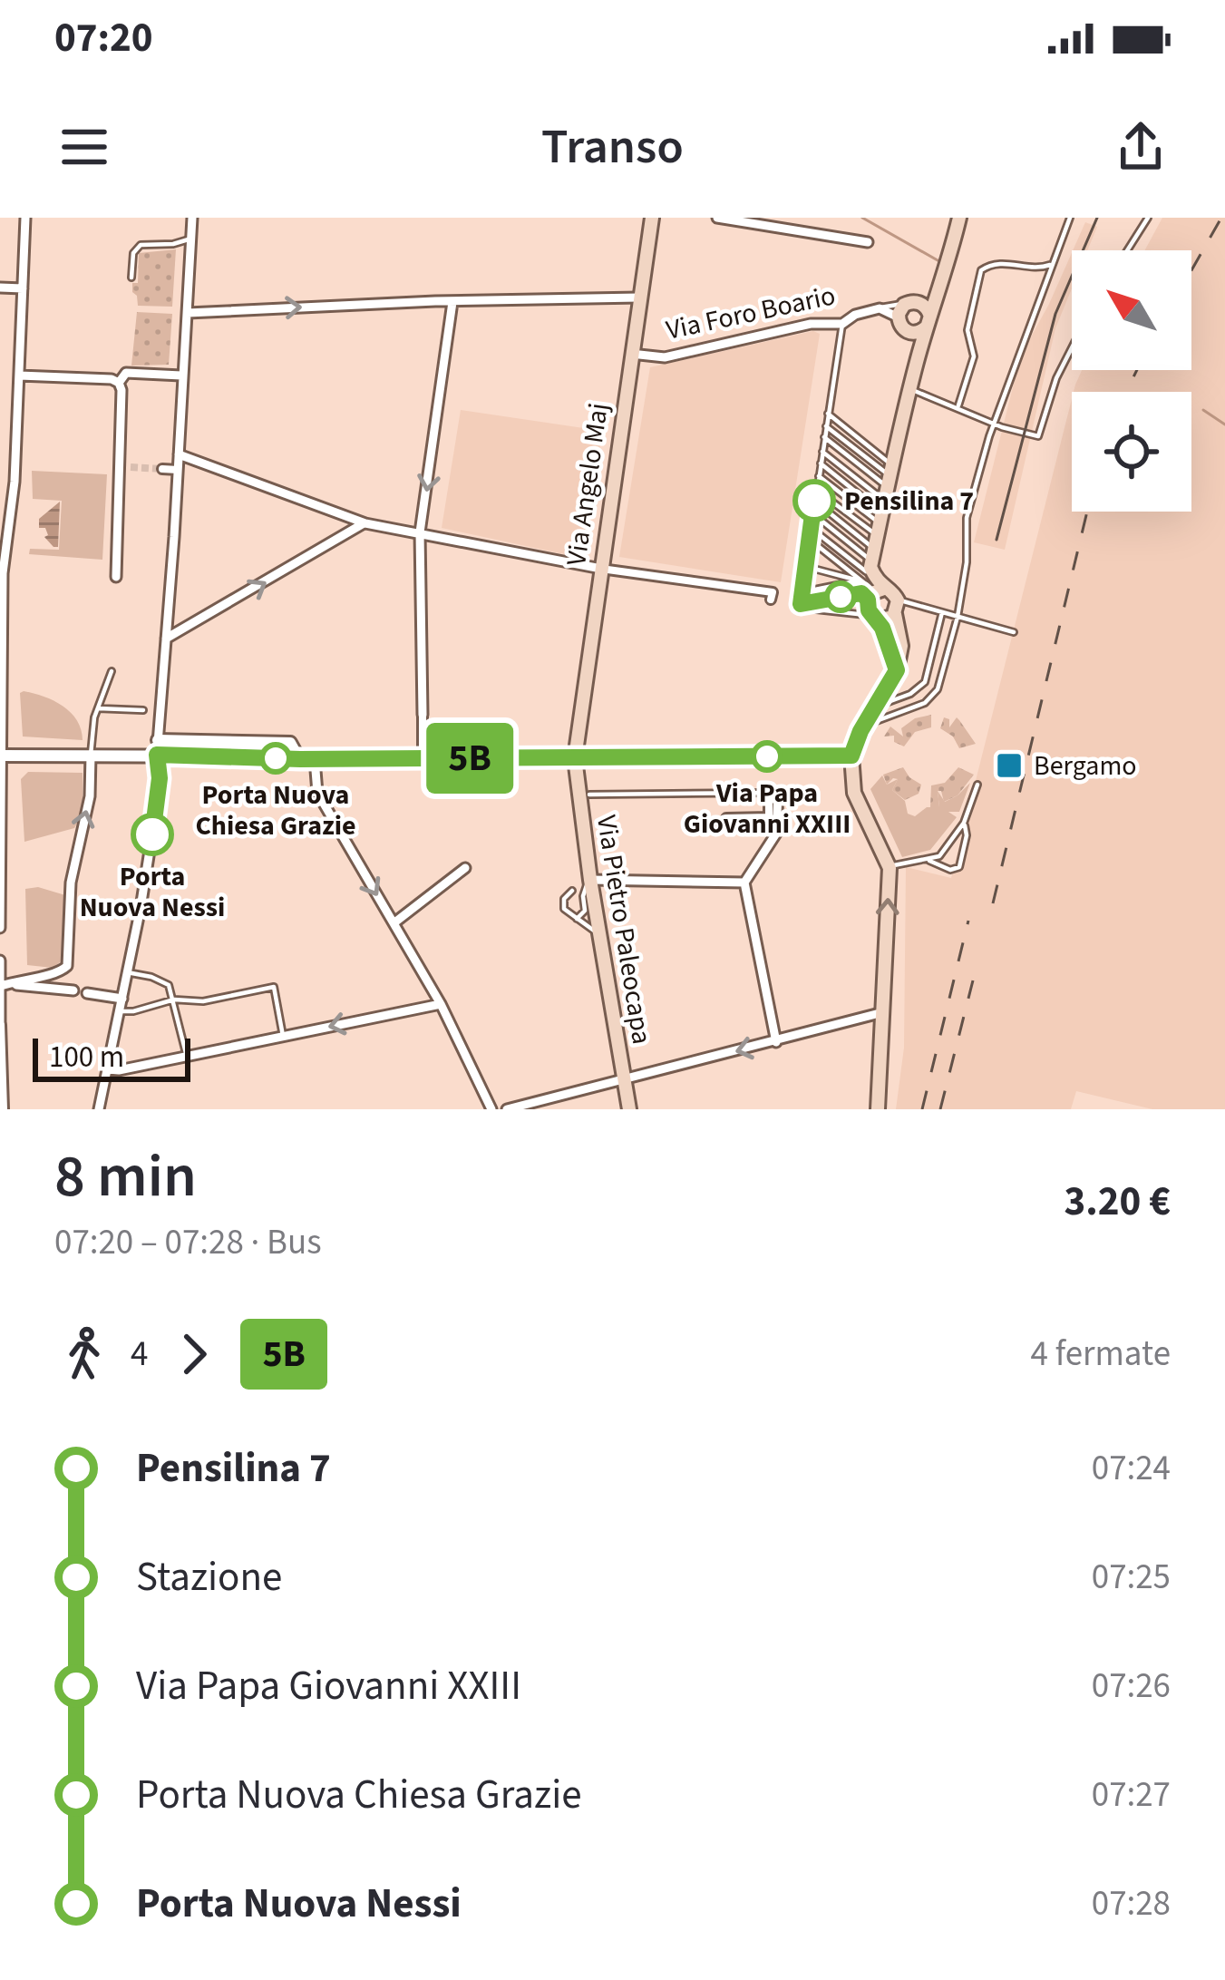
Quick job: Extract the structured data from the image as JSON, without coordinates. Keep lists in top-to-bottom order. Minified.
{"streets":{"main road":["Via Angelo Maj","Via Pietro Paleocapa"],"street":["Via Foro Boario"]},"crossings":[["Via Foro Boario","Via Angelo Maj"],["Via Angelo Maj","Via Pietro Paleocapa"]],"places":{"other":["Pensilina 7","Via Papa Giovanni XXIII","Porta Nuova Chiesa Grazie","Porta Nuova Nessi"],"transit":["Bergamo"]},"lines":["bus line 5B"],"scale_bar":"100 m","north":"top left","page":{"status":"07:20","header":"Transo","on_map":"5B","scale":"100 m","heading":["8 min","07:20 – 07:28 · Bus","3.20 €"],"legs":["4","5B","4 fermate"],"list":[{"name":"Pensilina 7","value":"07:24"},{"name":"Stazione","value":"07:25"},{"name":"Via Papa Giovanni XXIII","value":"07:26"},{"name":"Porta Nuova Chiesa Grazie","value":"07:27"},{"name":"Porta Nuova Nessi","value":"07:28"}]}}
